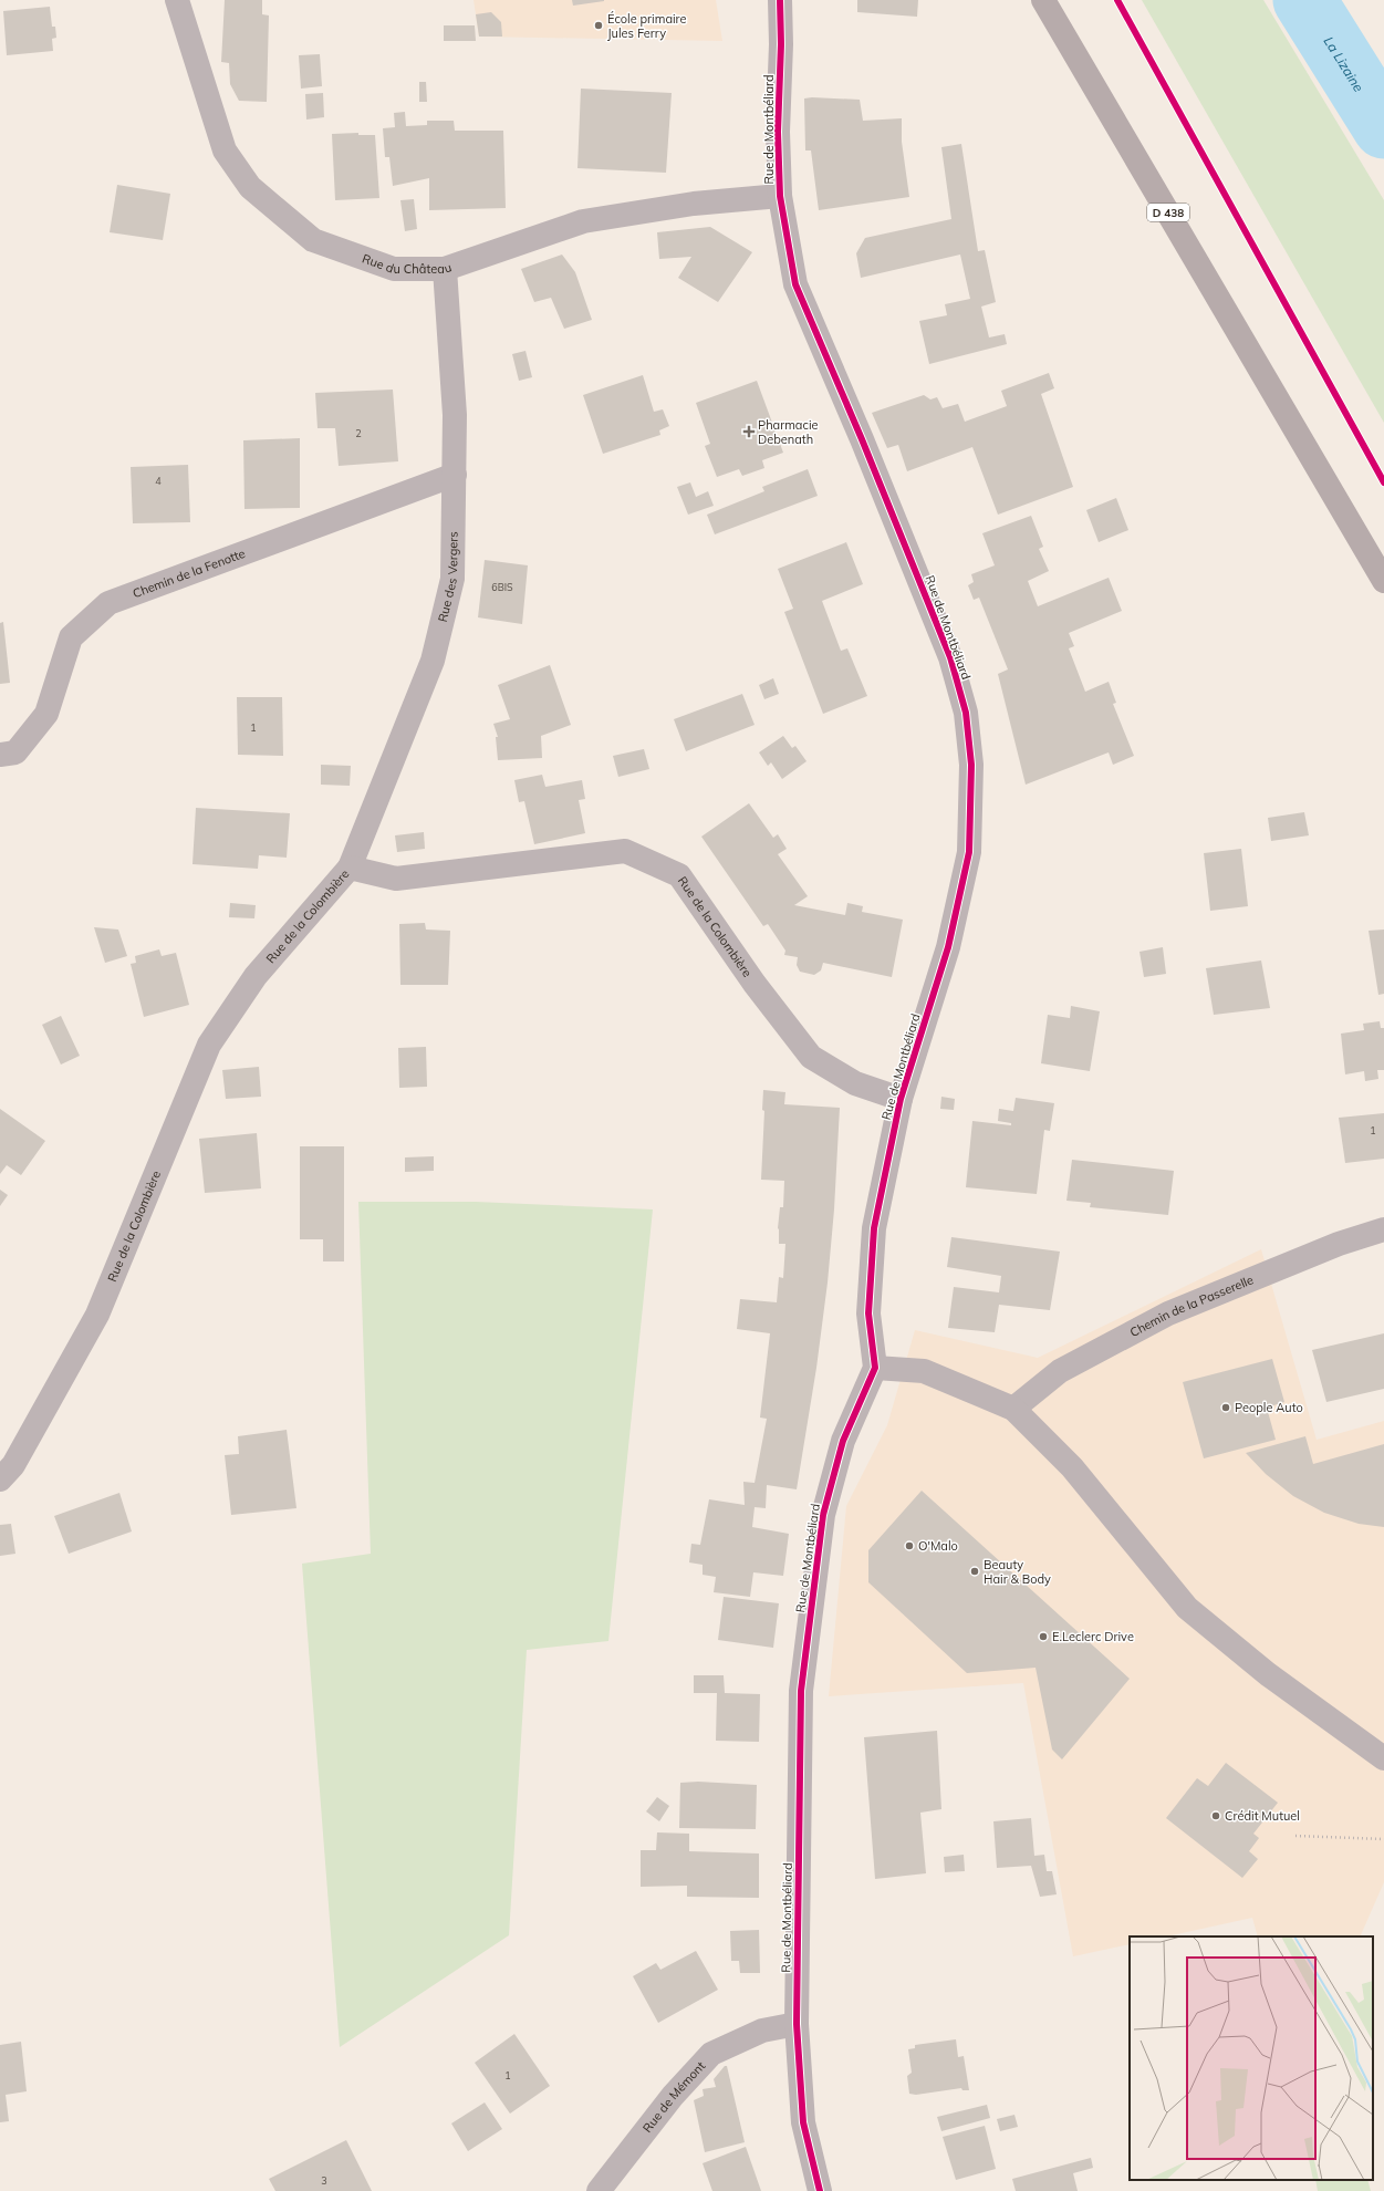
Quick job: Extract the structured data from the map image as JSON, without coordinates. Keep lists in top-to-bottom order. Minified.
{"streets":{"main road":["D 438"],"street":["Rue de Montbéliard","Rue du Château","Chemin de la Fenotte","Rue des Vergers","Rue de la Colombière","Chemin de la Passerelle","Rue de Mémont"]},"crossings":[["Rue de Montbéliard","Rue du Château"],["Rue de Montbéliard","Rue de la Colombière"],["Rue de Montbéliard","Rue de Mémont"],["Rue du Château","Rue des Vergers"],["Chemin de la Fenotte","Rue des Vergers"],["Rue des Vergers","Rue de la Colombière"]],"water":["La Lizaine"],"places":{"other":["École primaire Jules Ferry","People Auto","O'Malo","Beauty Hair & Body","E.Leclerc Drive","Crédit Mutuel"],"health":["Pharmacie Debenath"]},"house_numbers":["2","4","6BIS","1","1","1","3"]}
